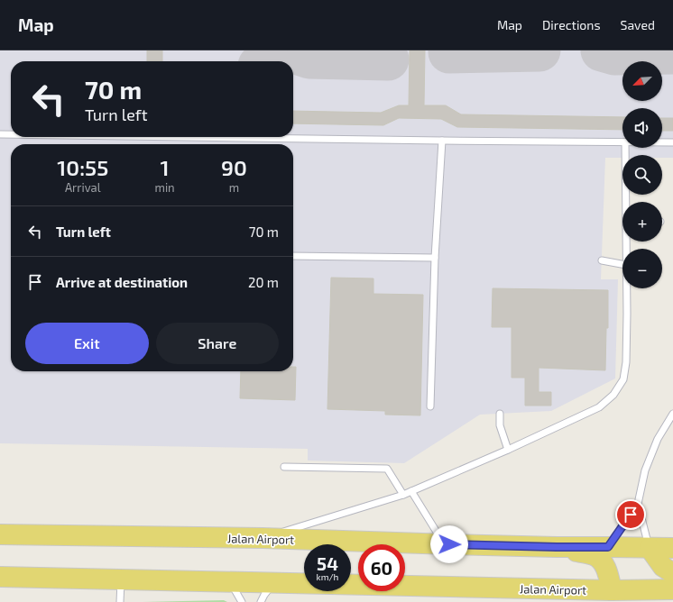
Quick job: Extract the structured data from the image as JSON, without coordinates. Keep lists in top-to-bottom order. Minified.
{"streets":{"main road":["Jalan Airport"]},"north":"bottom left","page":{"header":"Map","nav":["Map","Directions","Saved"],"map_buttons":["+","−"],"turn":["70 m","Turn left"],"eta":["10:55","Arrival","1","min","90","m"],"list":[{"name":"Turn left","value":"70 m"},{"name":"Arrive at destination","value":"20 m"}],"buttons":["Exit","Share"],"speed":"54 km/h","limit":"60"}}
